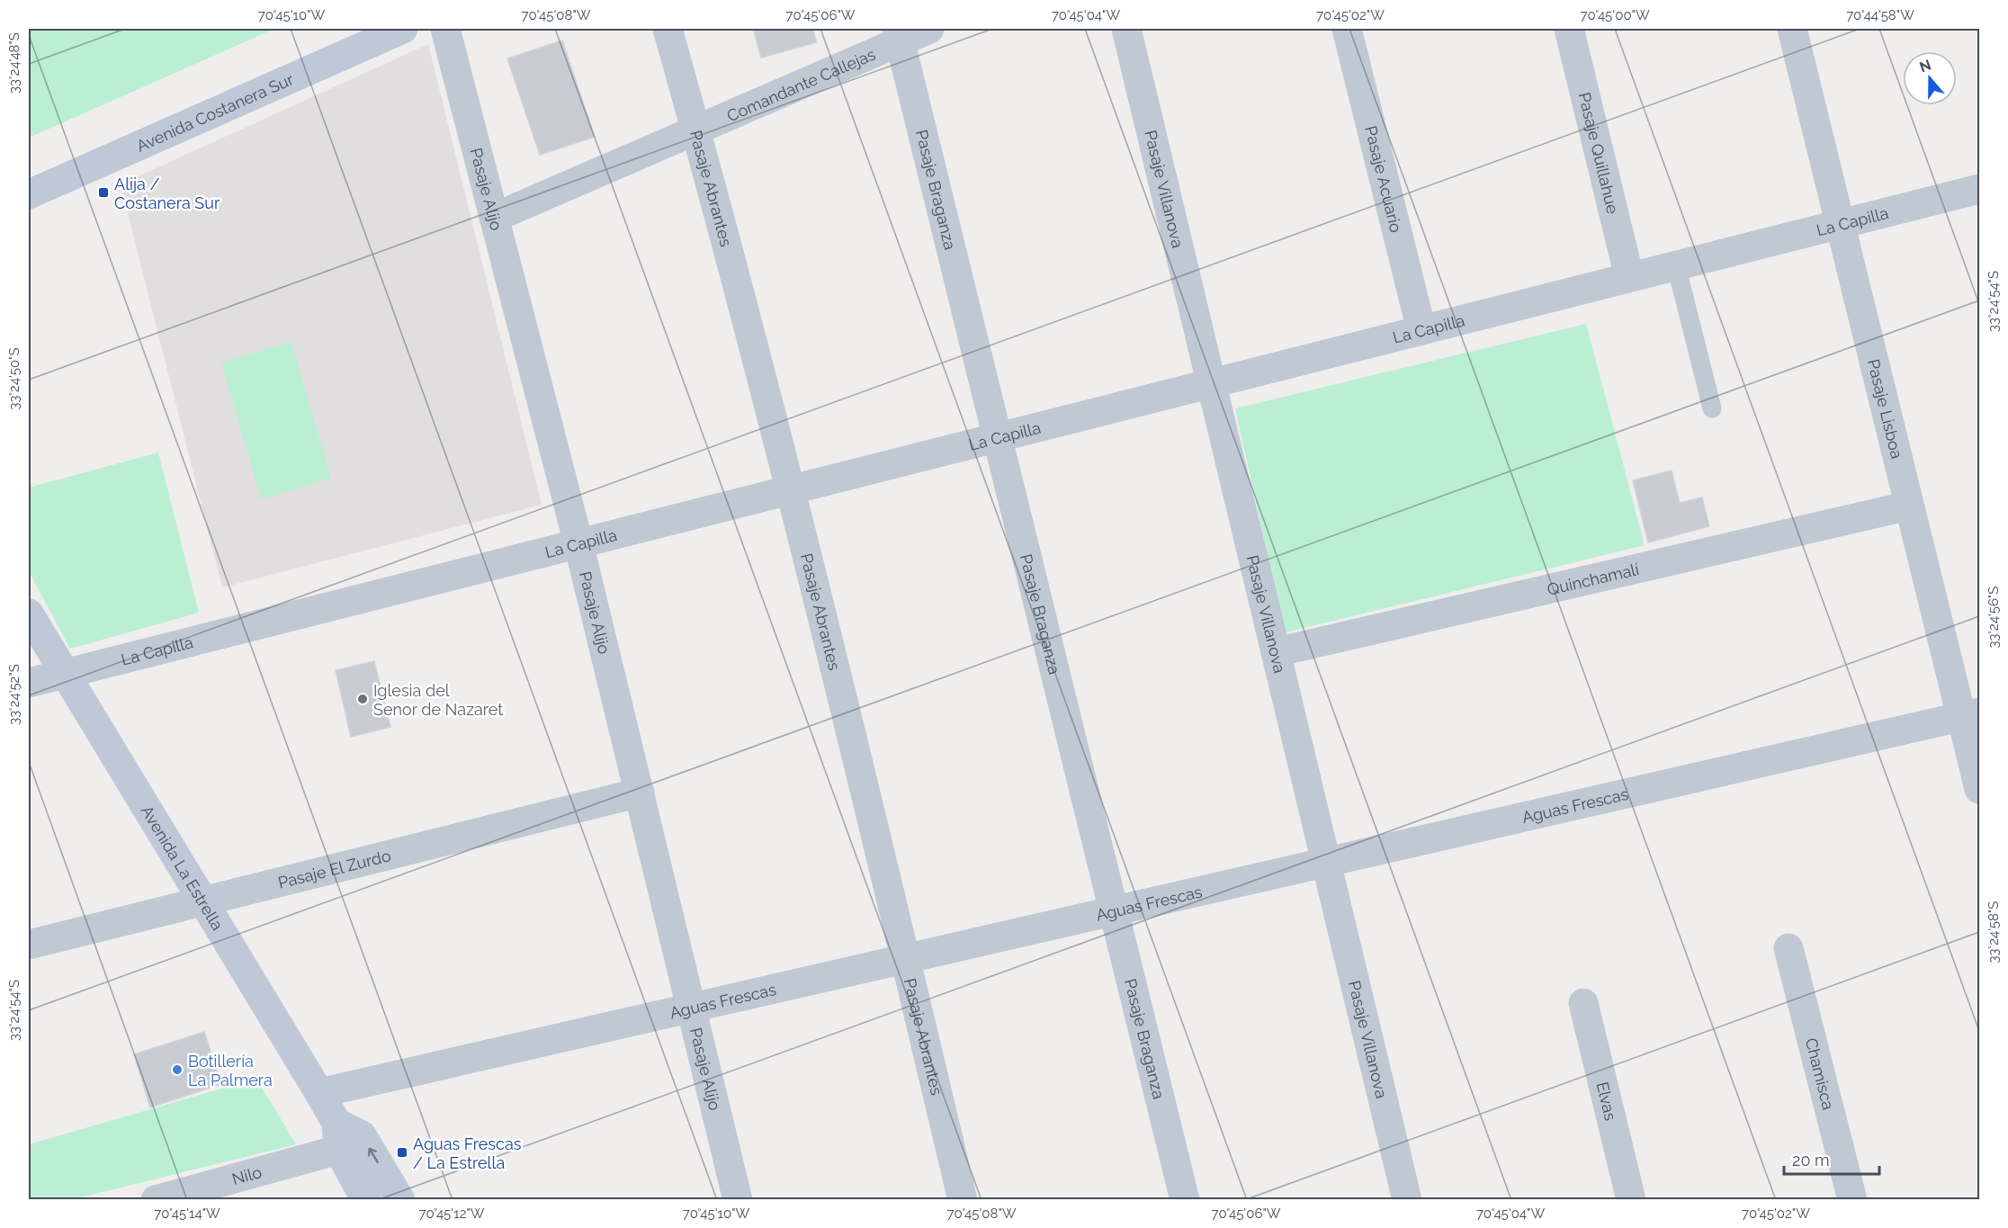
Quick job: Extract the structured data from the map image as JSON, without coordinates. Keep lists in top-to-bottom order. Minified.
{"streets":{"main road":["Avenida Costanera Sur","Avenida La Estrella"],"street":["Comandante Callejas","Pasaje Quillahue","Pasaje Acuario","Pasaje Abrantes","Pasaje Braganza","Pasaje Villanova","Pasaje Alijo","La Capilla","Pasaje Lisboa","Quinchamalí","Aguas Frescas","Pasaje El Zurdo","Chamisca","Elvas","Nilo"]},"crossings":[["Comandante Callejas","Pasaje Abrantes"],["Comandante Callejas","Pasaje Braganza"],["Comandante Callejas","Pasaje Alijo"],["Pasaje Quillahue","La Capilla"],["Pasaje Acuario","La Capilla"],["Pasaje Abrantes","La Capilla"],["Pasaje Abrantes","Aguas Frescas"],["Pasaje Braganza","La Capilla"],["Pasaje Braganza","Aguas Frescas"],["Pasaje Villanova","La Capilla"],["Pasaje Villanova","Quinchamalí"],["Pasaje Villanova","Aguas Frescas"],["Pasaje Alijo","La Capilla"],["Pasaje Alijo","Aguas Frescas"],["Pasaje Alijo","Pasaje El Zurdo"],["La Capilla","Pasaje Lisboa"],["La Capilla","Avenida La Estrella"],["Pasaje Lisboa","Quinchamalí"],["Pasaje Lisboa","Aguas Frescas"],["Aguas Frescas","Avenida La Estrella"],["Pasaje El Zurdo","Avenida La Estrella"],["Avenida La Estrella","Nilo"]],"places":{"transit":["Alija / Costanera Sur","Aguas Frescas / La Estrella"],"other":["Iglesia del Senor de Nazaret","Botillería La Palmera"]},"scale_bar":"20 m","north":"top","coordinates":["70°45'10\"W","70°45'08\"W","70°45'06\"W","70°45'04\"W","70°45'02\"W","70°45'00\"W","70°44'58\"W","33°24'48\"S","33°24'54\"S","33°24'50\"S","33°24'56\"S","33°24'52\"S","33°24'58\"S","70°45'14\"W","70°45'12\"W"]}
